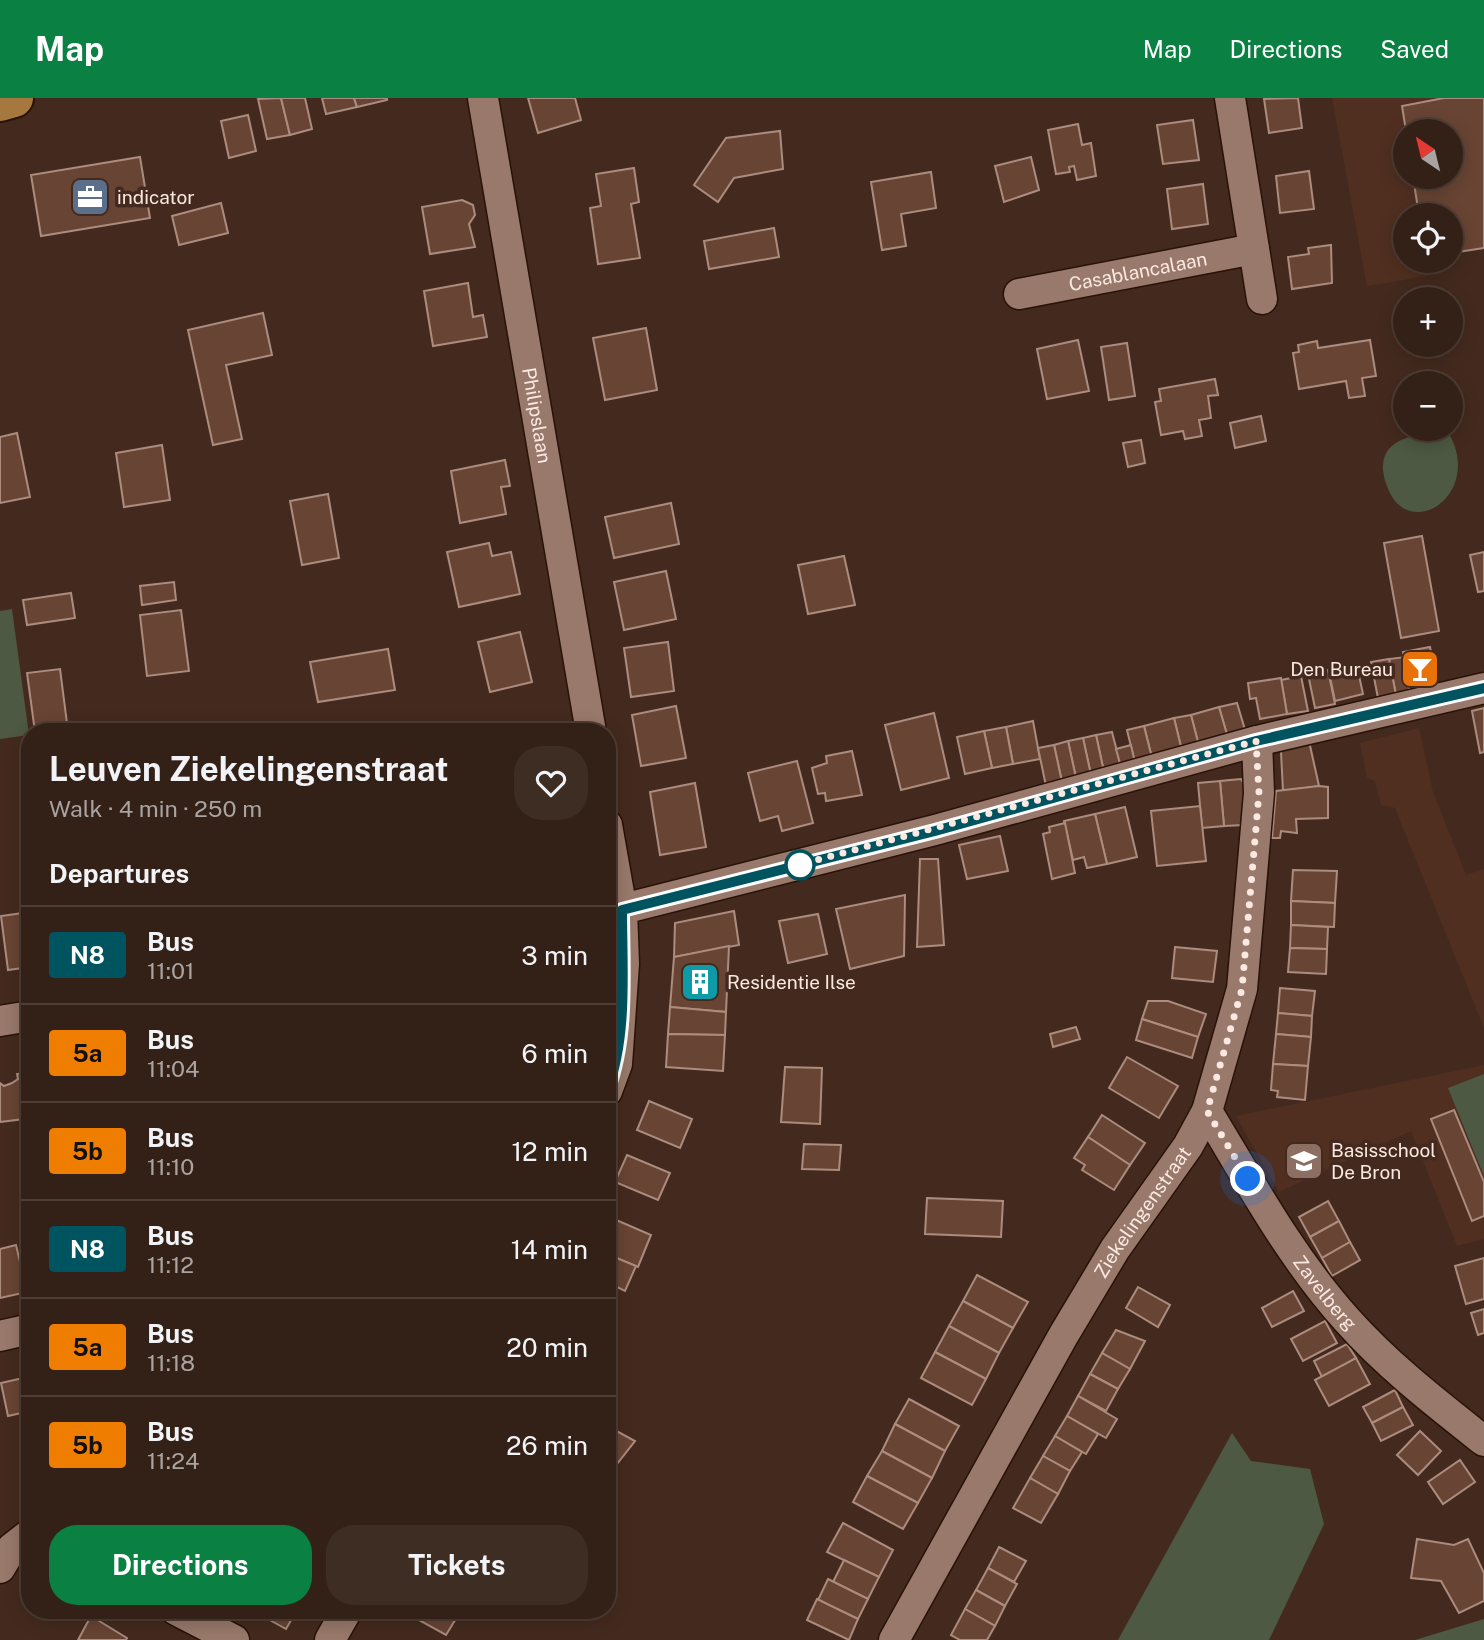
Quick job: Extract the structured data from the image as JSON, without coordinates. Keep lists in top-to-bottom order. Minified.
{"streets":{"street":["Casablancalaan","Philipslaan","Ziekelingenstraat","Zavelberg"]},"crossings":[["Ziekelingenstraat","Zavelberg"]],"places":{"office":["indicator"],"bar":["Den Bureau"],"building":["Residentie Ilse"],"school or university":["Basisschool De Bron"]},"lines":["bus line N8"],"north":"top left","page":{"header":"Map","nav":["Map","Directions","Saved"],"map_buttons":["+","−"],"heading":[["Leuven Ziekelingenstraat","Walk · 4 min · 250 m"],"Departures"],"list":[{"mark":"N8","name":"Bus","note":"11:01","value":"3 min"},{"mark":"5a","name":"Bus","note":"11:04","value":"6 min"},{"mark":"5b","name":"Bus","note":"11:10","value":"12 min"},{"mark":"N8","name":"Bus","note":"11:12","value":"14 min"},{"mark":"5a","name":"Bus","note":"11:18","value":"20 min"},{"mark":"5b","name":"Bus","note":"11:24","value":"26 min"}],"buttons":["Directions","Tickets"]}}
